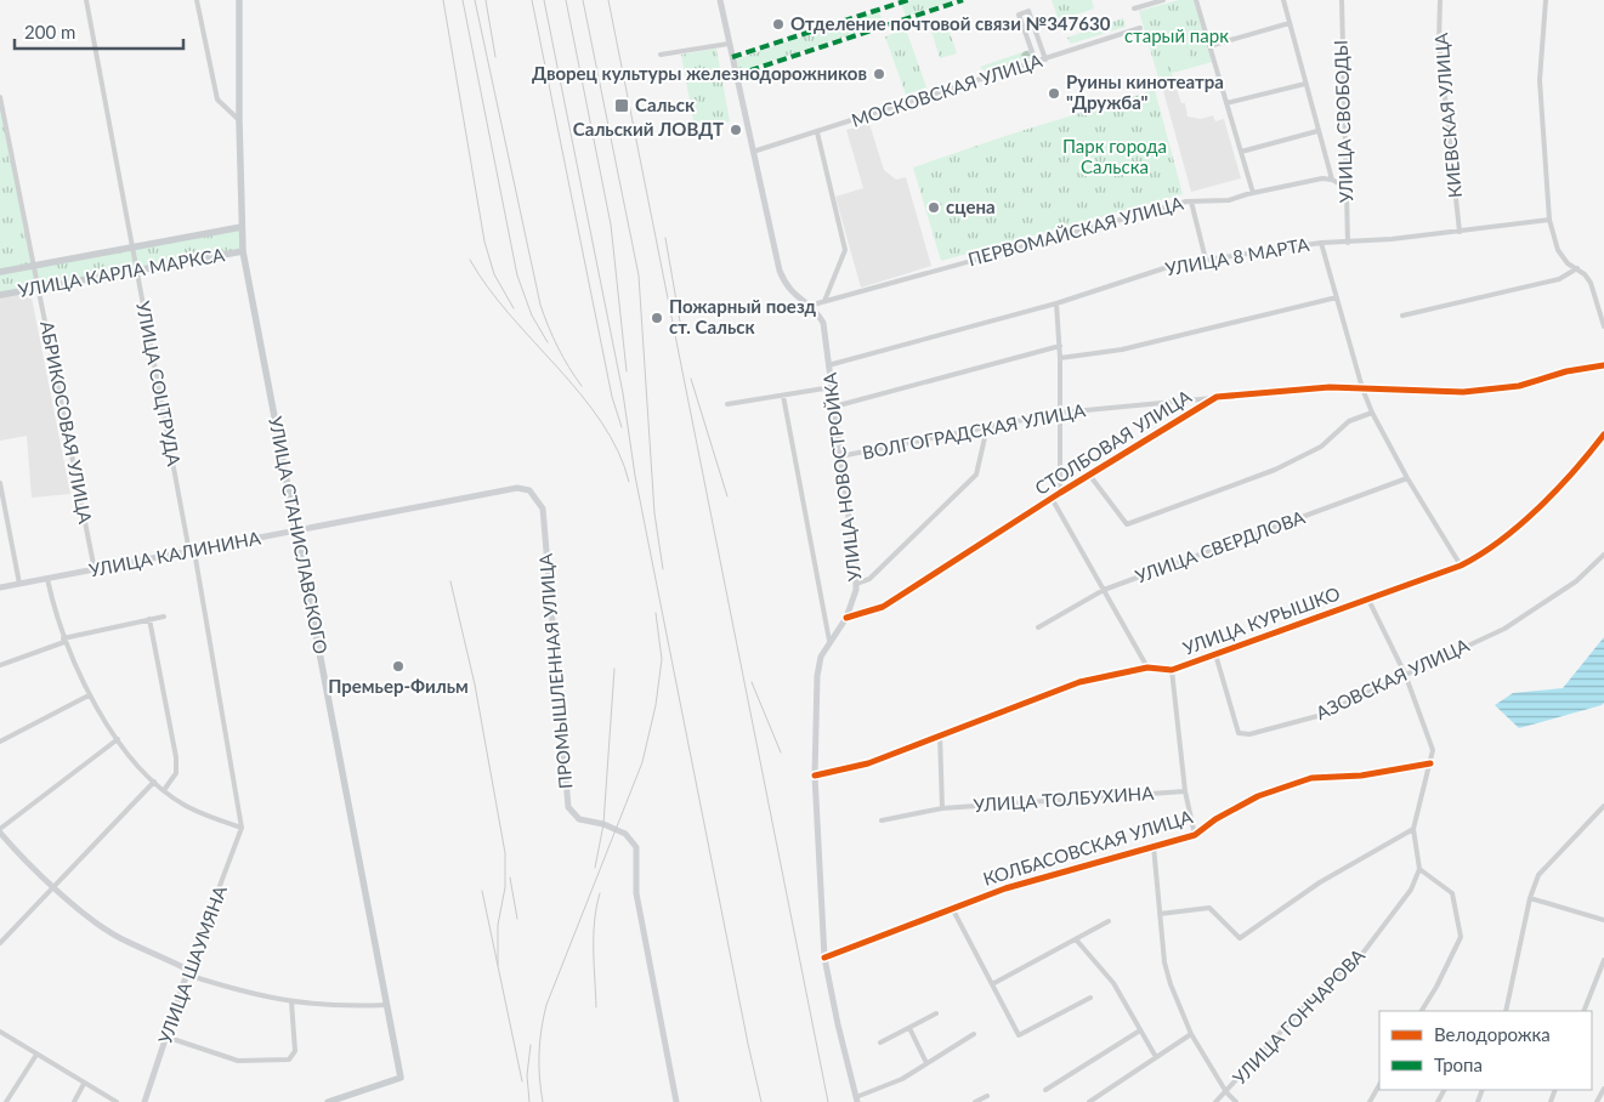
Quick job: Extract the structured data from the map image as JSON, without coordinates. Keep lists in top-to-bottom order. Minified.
{"streets":{"main road":["УЛИЦА КАРЛА МАРКСА","СТОЛБОВАЯ УЛИЦА","УЛИЦА НОВОСТРОЙКА","УЛИЦА СТАНИСЛАВСКОГО","УЛИЦА КАЛИНИНА","ПРОМЫШЛЕННАЯ УЛИЦА","УЛИЦА ШАУМЯНА"],"street":["МОСКОВСКАЯ УЛИЦА","КИЕВСКАЯ УЛИЦА","УЛИЦА СВОБОДЫ","ПЕРВОМАЙСКАЯ УЛИЦА","УЛИЦА 8 МАРТА","УЛИЦА СОЦТРУДА","АБРИКОСОВАЯ УЛИЦА","ВОЛГОГРАДСКАЯ УЛИЦА","УЛИЦА СВЕРДЛОВА","УЛИЦА КУРЫШКО","АЗОВСКАЯ УЛИЦА","УЛИЦА ТОЛБУХИНА","КОЛБАСОВСКАЯ УЛИЦА","УЛИЦА ГОНЧАРОВА"]},"crossings":[["КИЕВСКАЯ УЛИЦА","УЛИЦА 8 МАРТА"],["УЛИЦА СВОБОДЫ","УЛИЦА 8 МАРТА"],["ПЕРВОМАЙСКАЯ УЛИЦА","УЛИЦА НОВОСТРОЙКА"],["УЛИЦА 8 МАРТА","УЛИЦА НОВОСТРОЙКА"],["УЛИЦА КАРЛА МАРКСА","УЛИЦА СОЦТРУДА"],["УЛИЦА КАРЛА МАРКСА","АБРИКОСОВАЯ УЛИЦА"],["УЛИЦА КАРЛА МАРКСА","УЛИЦА СТАНИСЛАВСКОГО"],["УЛИЦА СОЦТРУДА","УЛИЦА КАЛИНИНА"],["УЛИЦА СОЦТРУДА","УЛИЦА ШАУМЯНА"],["АБРИКОСОВАЯ УЛИЦА","УЛИЦА КАЛИНИНА"],["ВОЛГОГРАДСКАЯ УЛИЦА","СТОЛБОВАЯ УЛИЦА"],["ВОЛГОГРАДСКАЯ УЛИЦА","УЛИЦА НОВОСТРОЙКА"],["СТОЛБОВАЯ УЛИЦА","УЛИЦА НОВОСТРОЙКА"],["УЛИЦА НОВОСТРОЙКА","УЛИЦА КУРЫШКО"],["УЛИЦА НОВОСТРОЙКА","КОЛБАСОВСКАЯ УЛИЦА"],["УЛИЦА СТАНИСЛАВСКОГО","УЛИЦА КАЛИНИНА"],["УЛИЦА КАЛИНИНА","ПРОМЫШЛЕННАЯ УЛИЦА"],["УЛИЦА КУРЫШКО","АЗОВСКАЯ УЛИЦА"]],"parks":["старый парк","Парк города Сальска"],"places":{"other":["Отделение почтовой связи №347630","Дворец культуры железнодорожников","Руины кинотеатра \"Дружба\"","Сальский ЛОВДТ","сцена","Пожарный поезд ст. Сальск","Премьер-Фильм"],"transit":["Сальск"]},"legend":["Велодорожка","Тропа"],"scale_bar":"200 m"}
